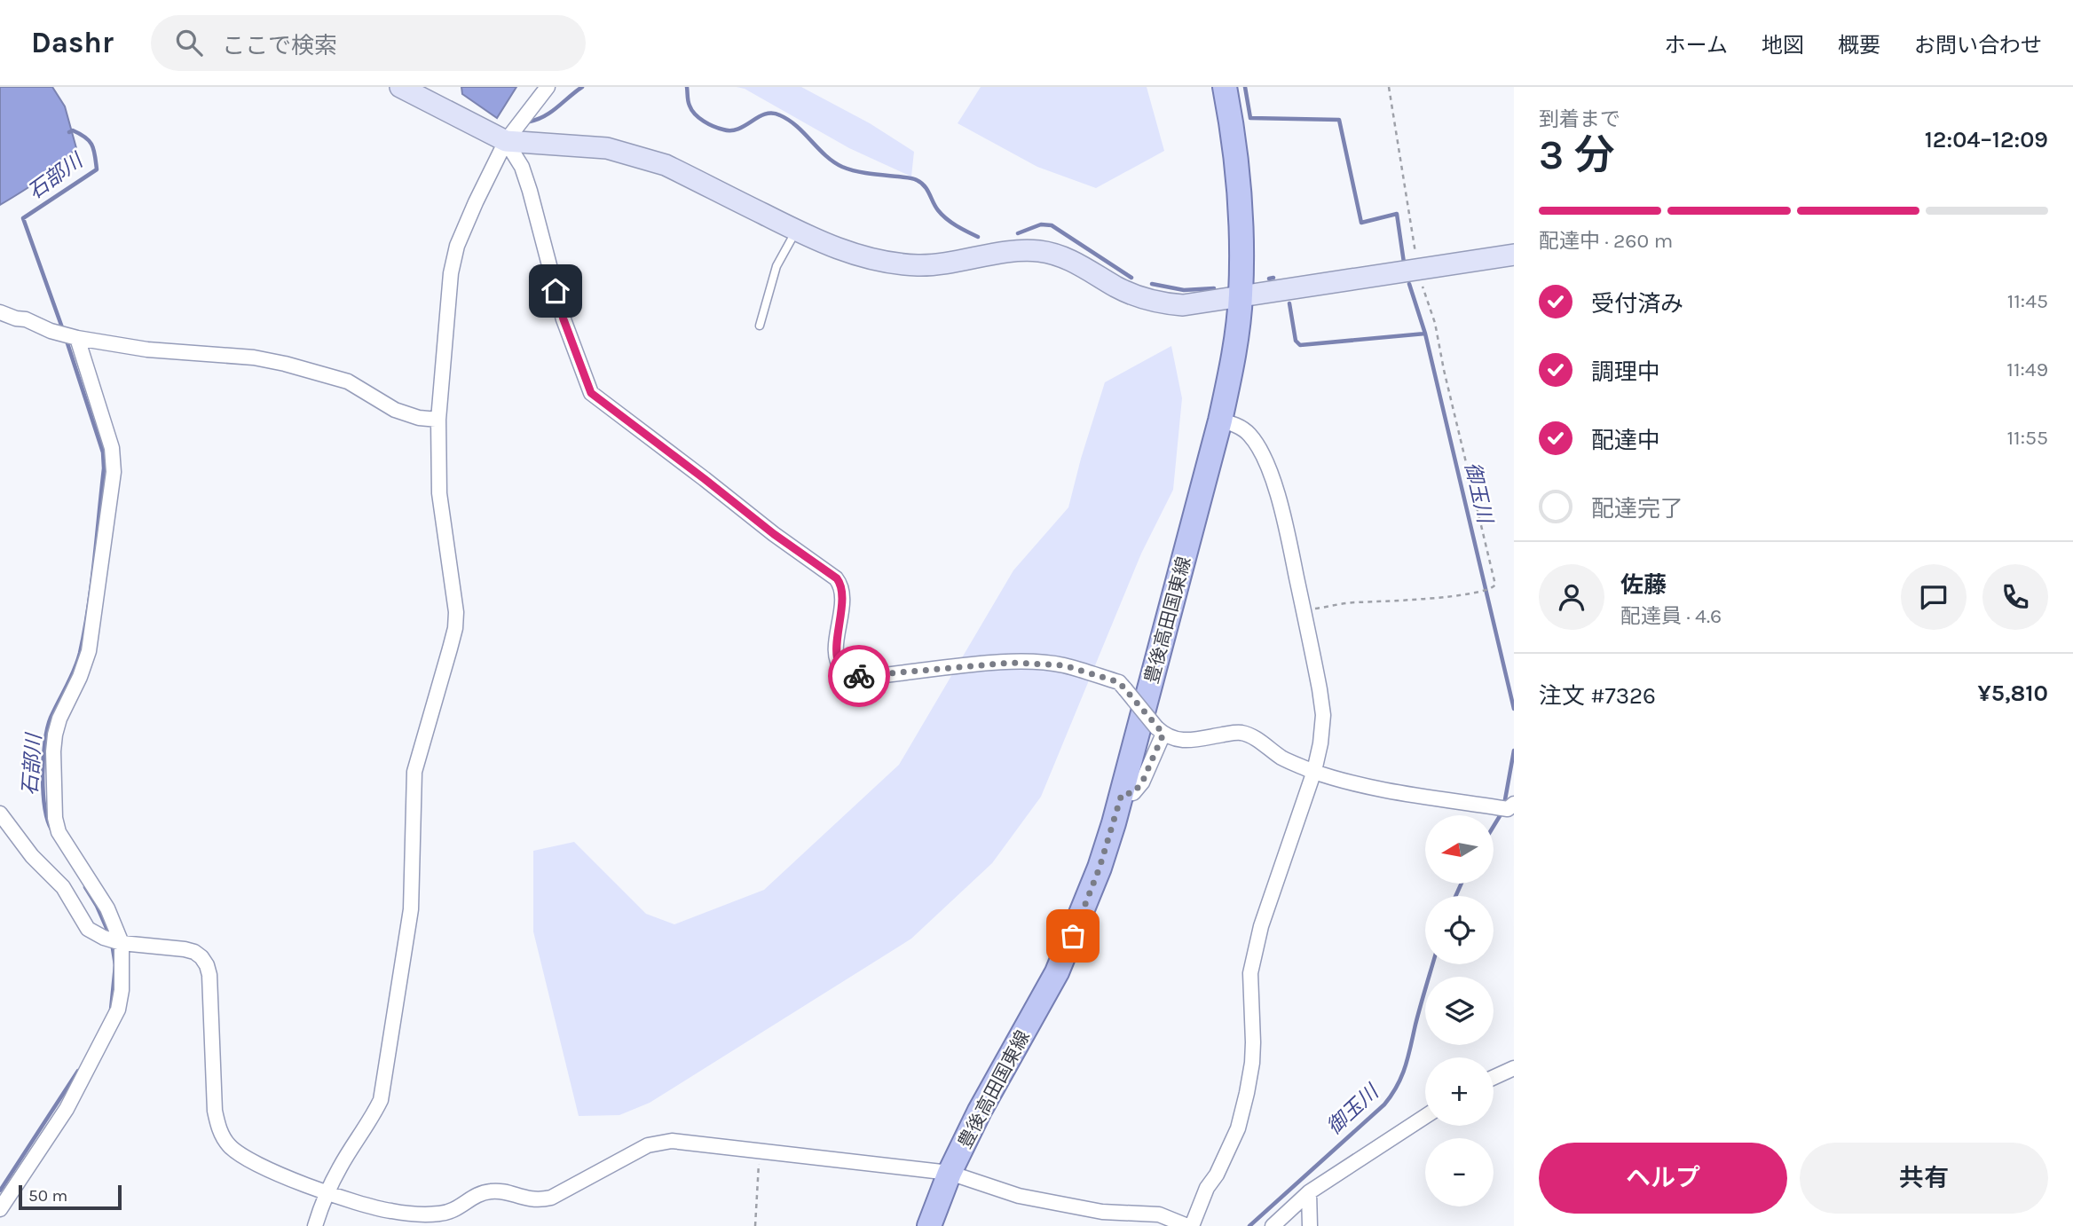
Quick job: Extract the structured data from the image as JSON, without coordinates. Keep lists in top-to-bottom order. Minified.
{"streets":{"main road":["豊後高田国東線"]},"water":["石部川","御玉川"],"scale_bar":"50 m","north":"left","page":{"header":"Dashr","search":"ここで検索","nav":["ホーム","地図","概要","お問い合わせ"],"heading":["3 分","到着まで","12:04–12:09"],"panel":["佐藤","配達員 · 4.6","注文 #7326","¥5,810"],"bar":"配達中 · 260 m","list":[["受付済み","11:45"],["調理中","11:49"],["配達中","11:55"],"配達完了"],"map_buttons":["+","−"],"buttons":["ヘルプ","共有"],"scale":"50 m"}}
